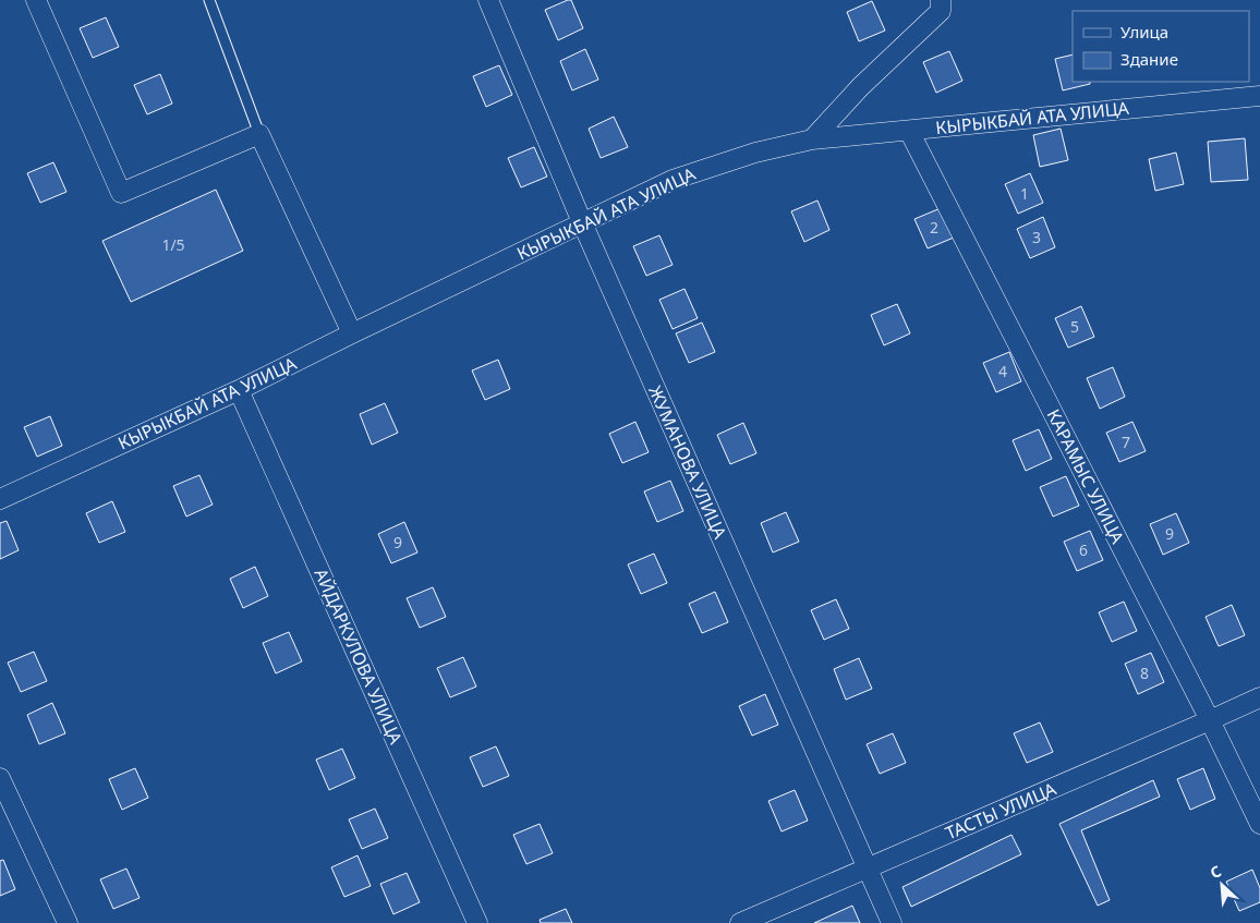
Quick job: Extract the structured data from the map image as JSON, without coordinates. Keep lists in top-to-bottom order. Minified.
{"streets":{"street":["КЫРЫКБАЙ АТА УЛИЦА","ЖУМАНОВА УЛИЦА","КАРАМЫС УЛИЦА","АЙДАРКУЛОВА УЛИЦА","ТАСТЫ УЛИЦА"]},"crossings":[["КЫРЫКБАЙ АТА УЛИЦА","ЖУМАНОВА УЛИЦА"],["КЫРЫКБАЙ АТА УЛИЦА","КАРАМЫС УЛИЦА"],["КЫРЫКБАЙ АТА УЛИЦА","АЙДАРКУЛОВА УЛИЦА"],["ЖУМАНОВА УЛИЦА","ТАСТЫ УЛИЦА"],["КАРАМЫС УЛИЦА","ТАСТЫ УЛИЦА"]],"house_numbers":["1","2","3","1/5","5","4","7","9","9","6","8"],"legend":["Улица","Здание"],"north":"top left"}
